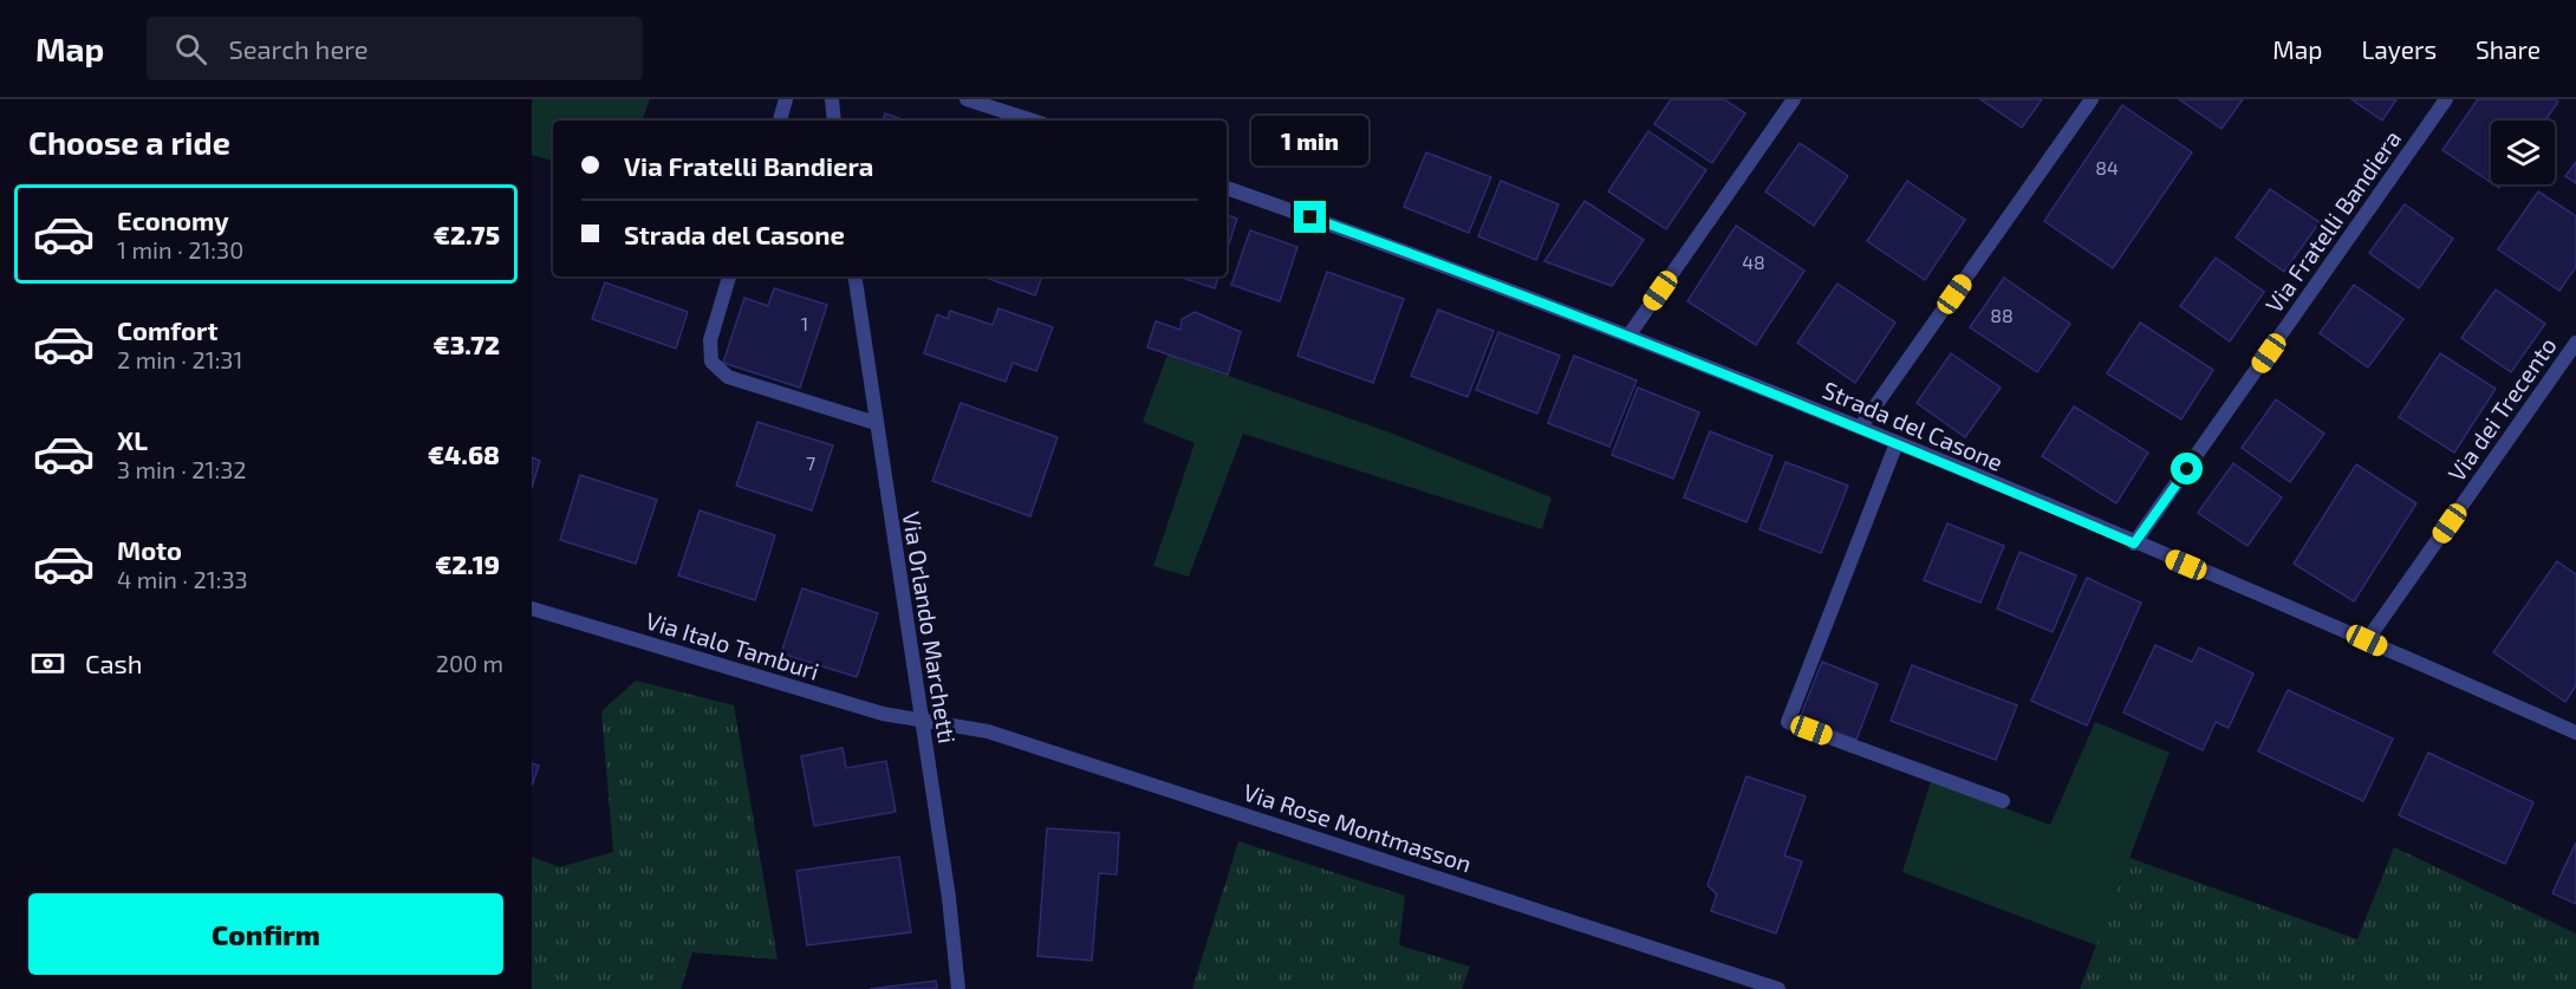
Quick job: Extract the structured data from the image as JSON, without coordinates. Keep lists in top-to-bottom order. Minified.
{"streets":{"street":["Via Fratelli Bandiera","Via dei Trecento","Strada del Casone","Via Orlando Marchetti","Via Italo Tamburi","Via Rose Montmasson"]},"crossings":[["Via Fratelli Bandiera","Strada del Casone"],["Via dei Trecento","Strada del Casone"],["Via Orlando Marchetti","Via Italo Tamburi"],["Via Orlando Marchetti","Via Rose Montmasson"],["Via Italo Tamburi","Via Rose Montmasson"]],"house_numbers":["84","48","88","1","7"],"page":{"header":"Map","search":"Search here","nav":["Map","Layers","Share"],"heading":"Choose a ride","bubble":"1 min","banner":["Via Fratelli Bandiera","Strada del Casone"],"list":[{"name":"Economy","note":"1 min · 21:30","value":"€2.75"},{"name":"Comfort","note":"2 min · 21:31","value":"€3.72"},{"name":"XL","note":"3 min · 21:32","value":"€4.68"},{"name":"Moto","note":"4 min · 21:33","value":"€2.19"}],"pay":["Cash","200 m"],"buttons":"Confirm"}}
